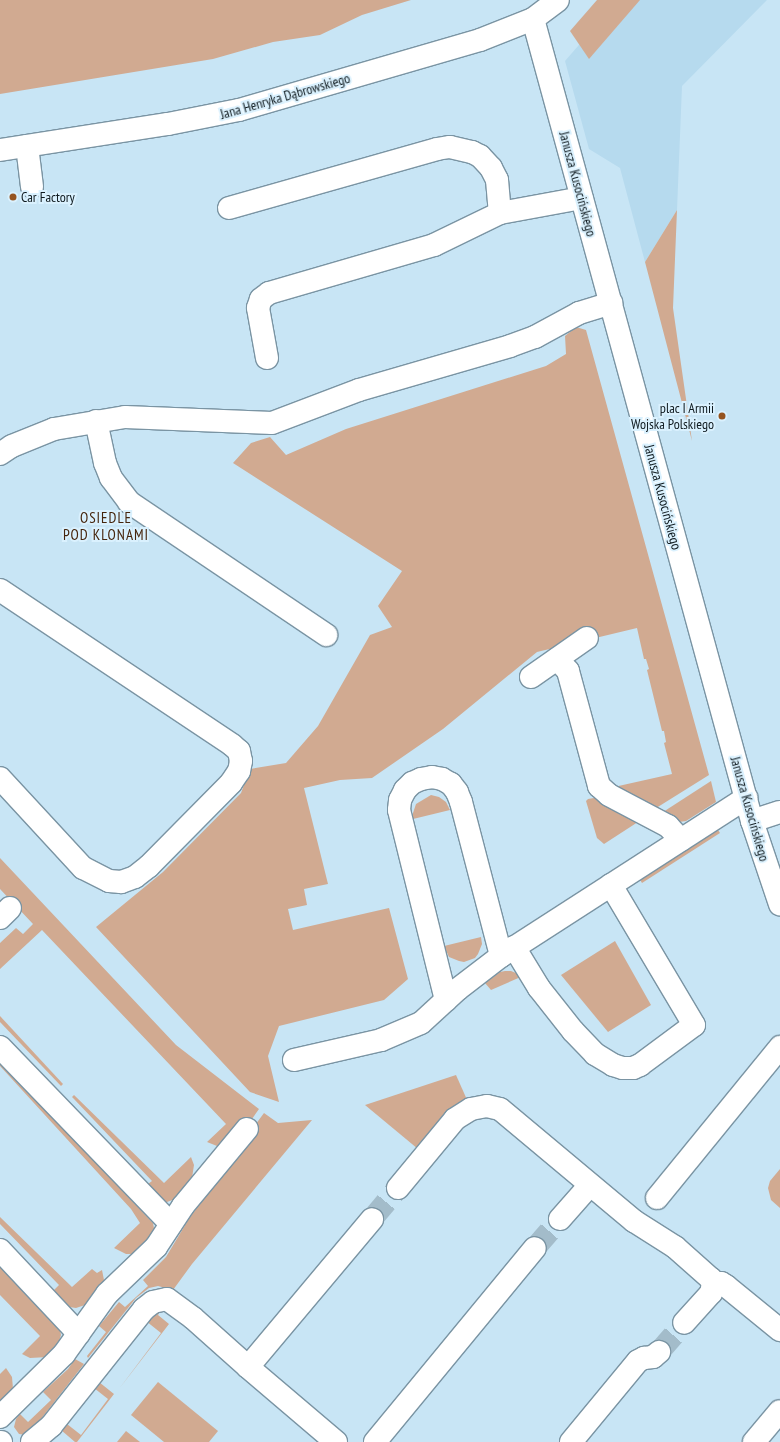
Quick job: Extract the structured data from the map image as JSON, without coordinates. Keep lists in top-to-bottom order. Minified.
{"streets":{"street":["Jana Henryka Dąbrowskiego","Janusza Kusocińskiego"]},"crossings":[["Jana Henryka Dąbrowskiego","Janusza Kusocińskiego"]],"districts":["OSIEDLE POD KLONAMI"],"places":["Car Factory","plac I Armii Wojska Polskiego"]}
